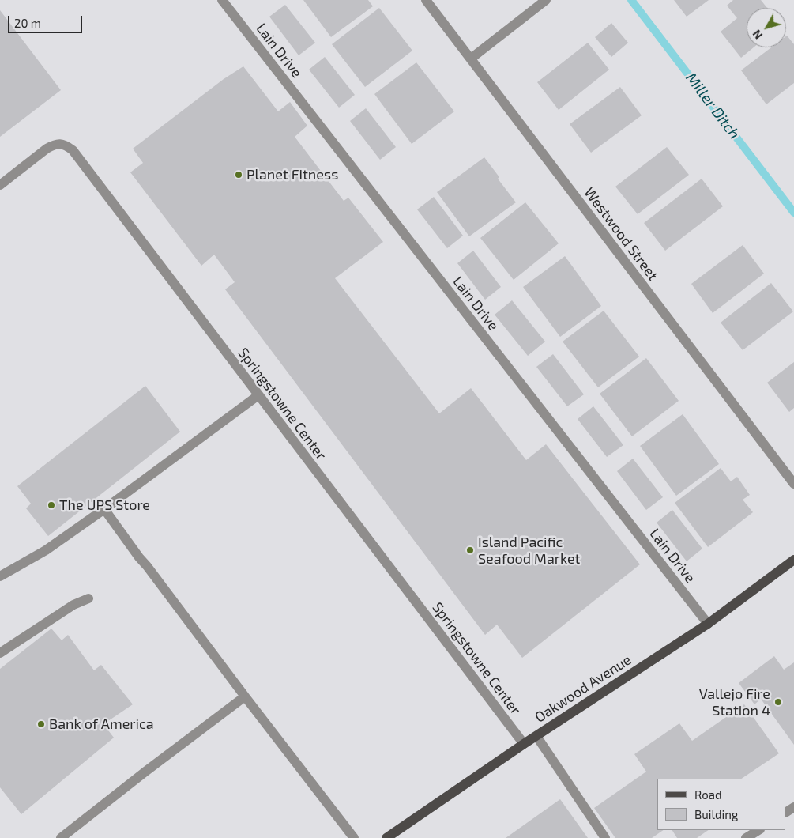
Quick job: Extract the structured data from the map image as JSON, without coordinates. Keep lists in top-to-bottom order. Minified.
{"streets":{"main road":["Oakwood Avenue"],"street":["Lain Drive","Westwood Street","Springstowne Center"]},"crossings":[["Lain Drive","Oakwood Avenue"],["Springstowne Center","Oakwood Avenue"]],"water":["Miller Ditch"],"places":["Planet Fitness","The UPS Store","Island Pacific Seafood Market","Vallejo Fire Station 4","Bank of America"],"legend":["Road","Building"],"scale_bar":"20 m","north":"bottom left"}
